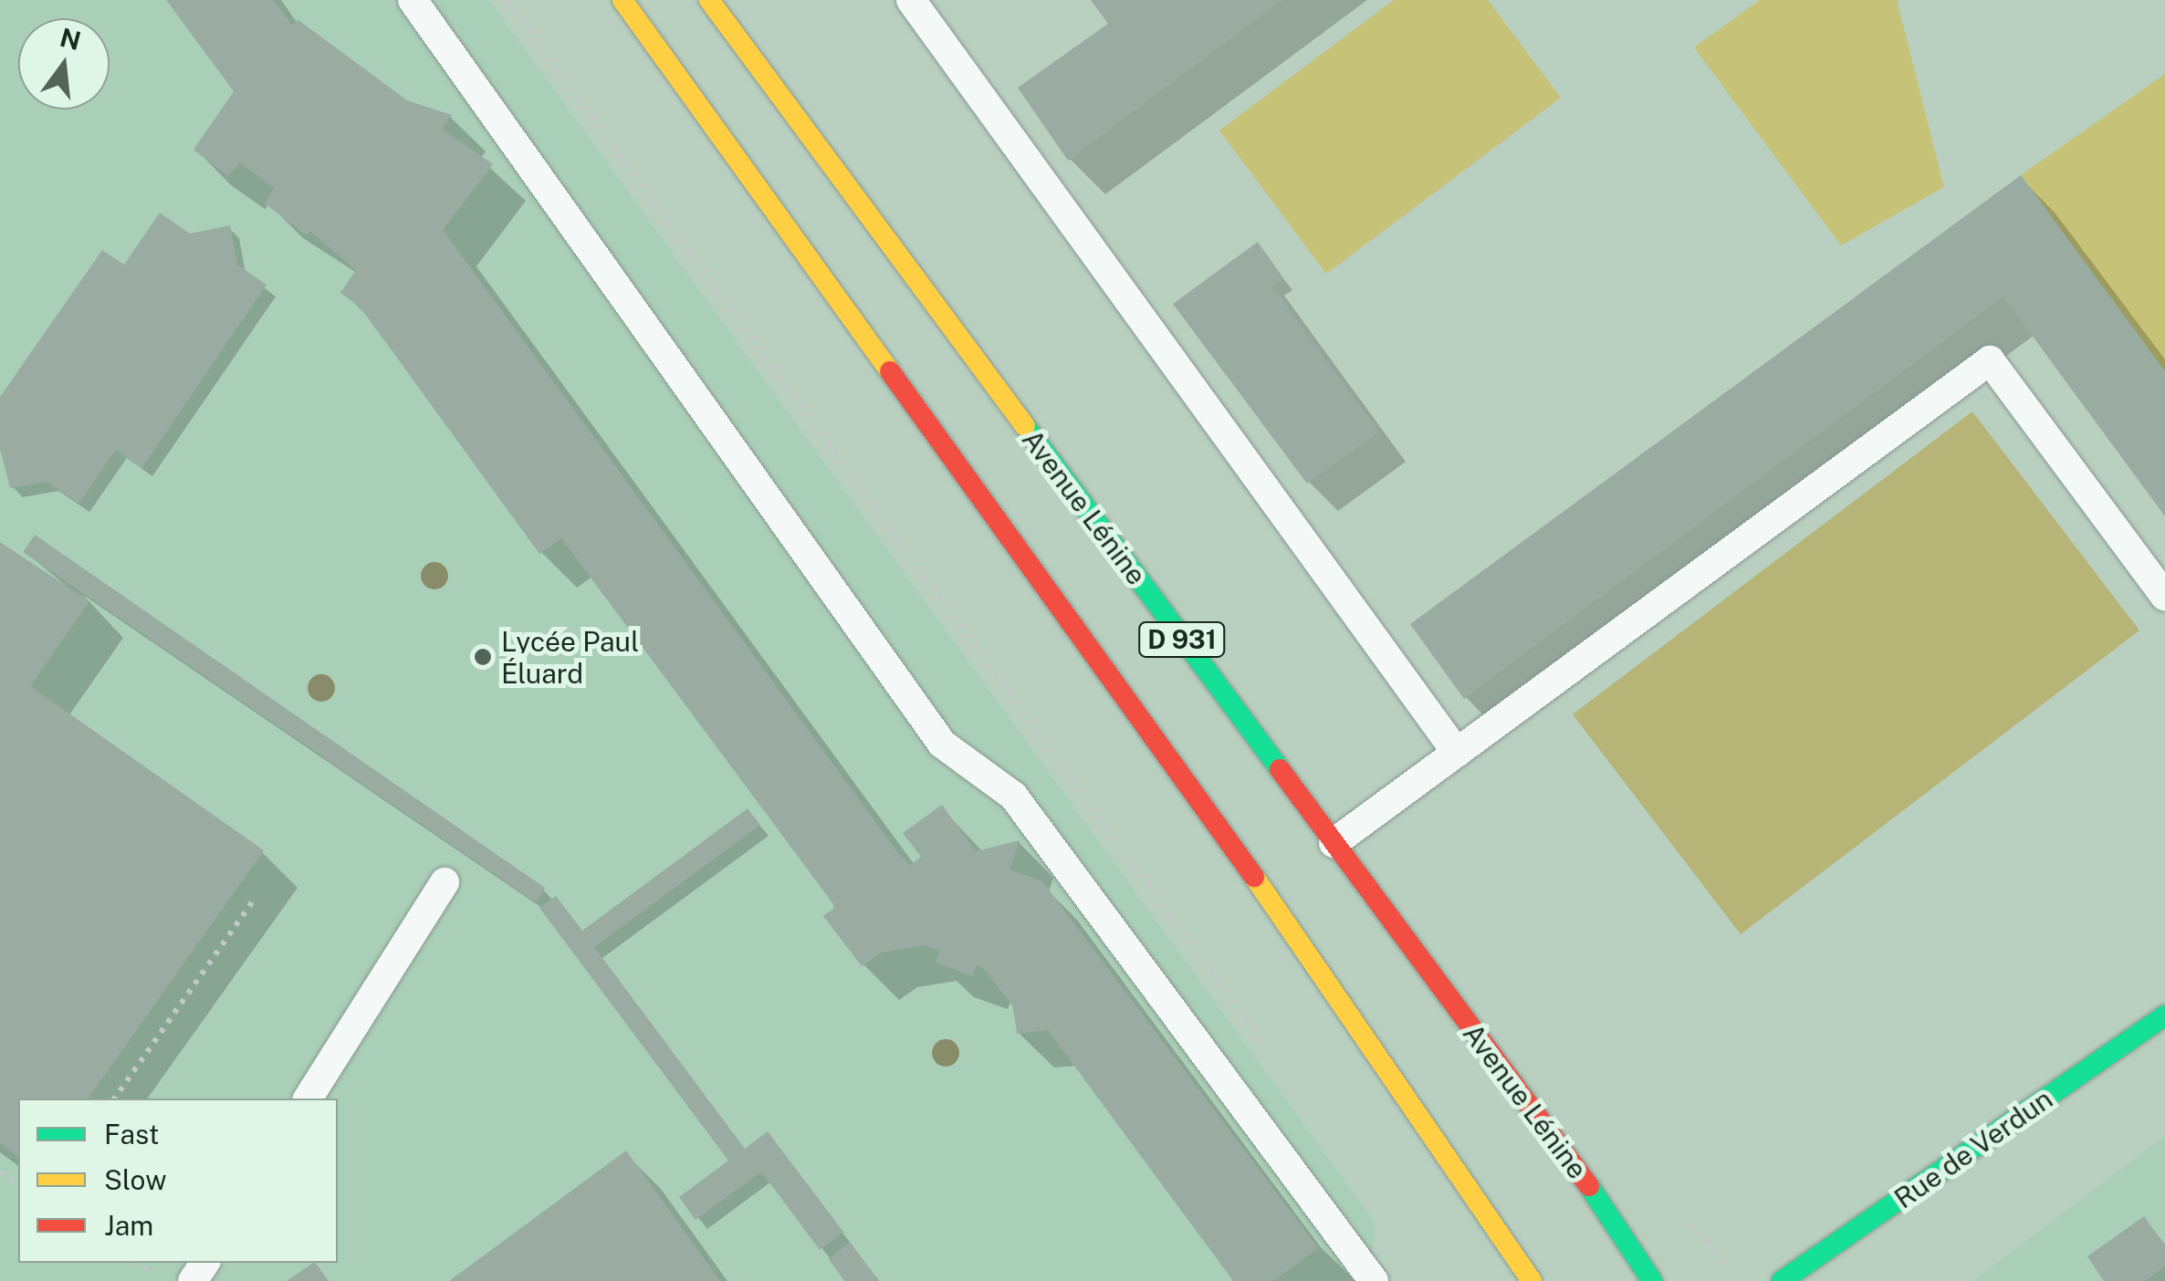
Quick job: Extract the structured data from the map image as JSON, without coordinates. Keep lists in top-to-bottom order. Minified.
{"streets":{"main road":["Avenue Lénine","D 931","Rue de Verdun"]},"places":["Lycée Paul Éluard"],"legend":["Fast","Slow","Jam"],"north":"top"}
